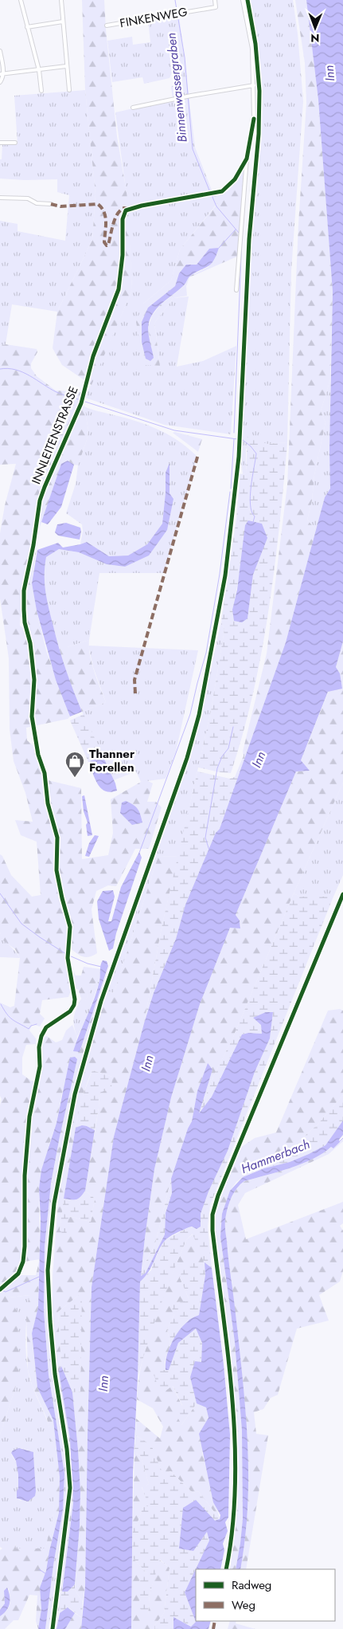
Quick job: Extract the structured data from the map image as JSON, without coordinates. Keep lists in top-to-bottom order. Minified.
{"streets":{"street":["FINKENWEG","INNLEITENSTRASSE"]},"water":["Inn","Binnenwassergraben","Hammerbach"],"places":{"shop":["Thanner Forellen"]},"legend":["Radweg","Weg"],"north":"bottom"}
